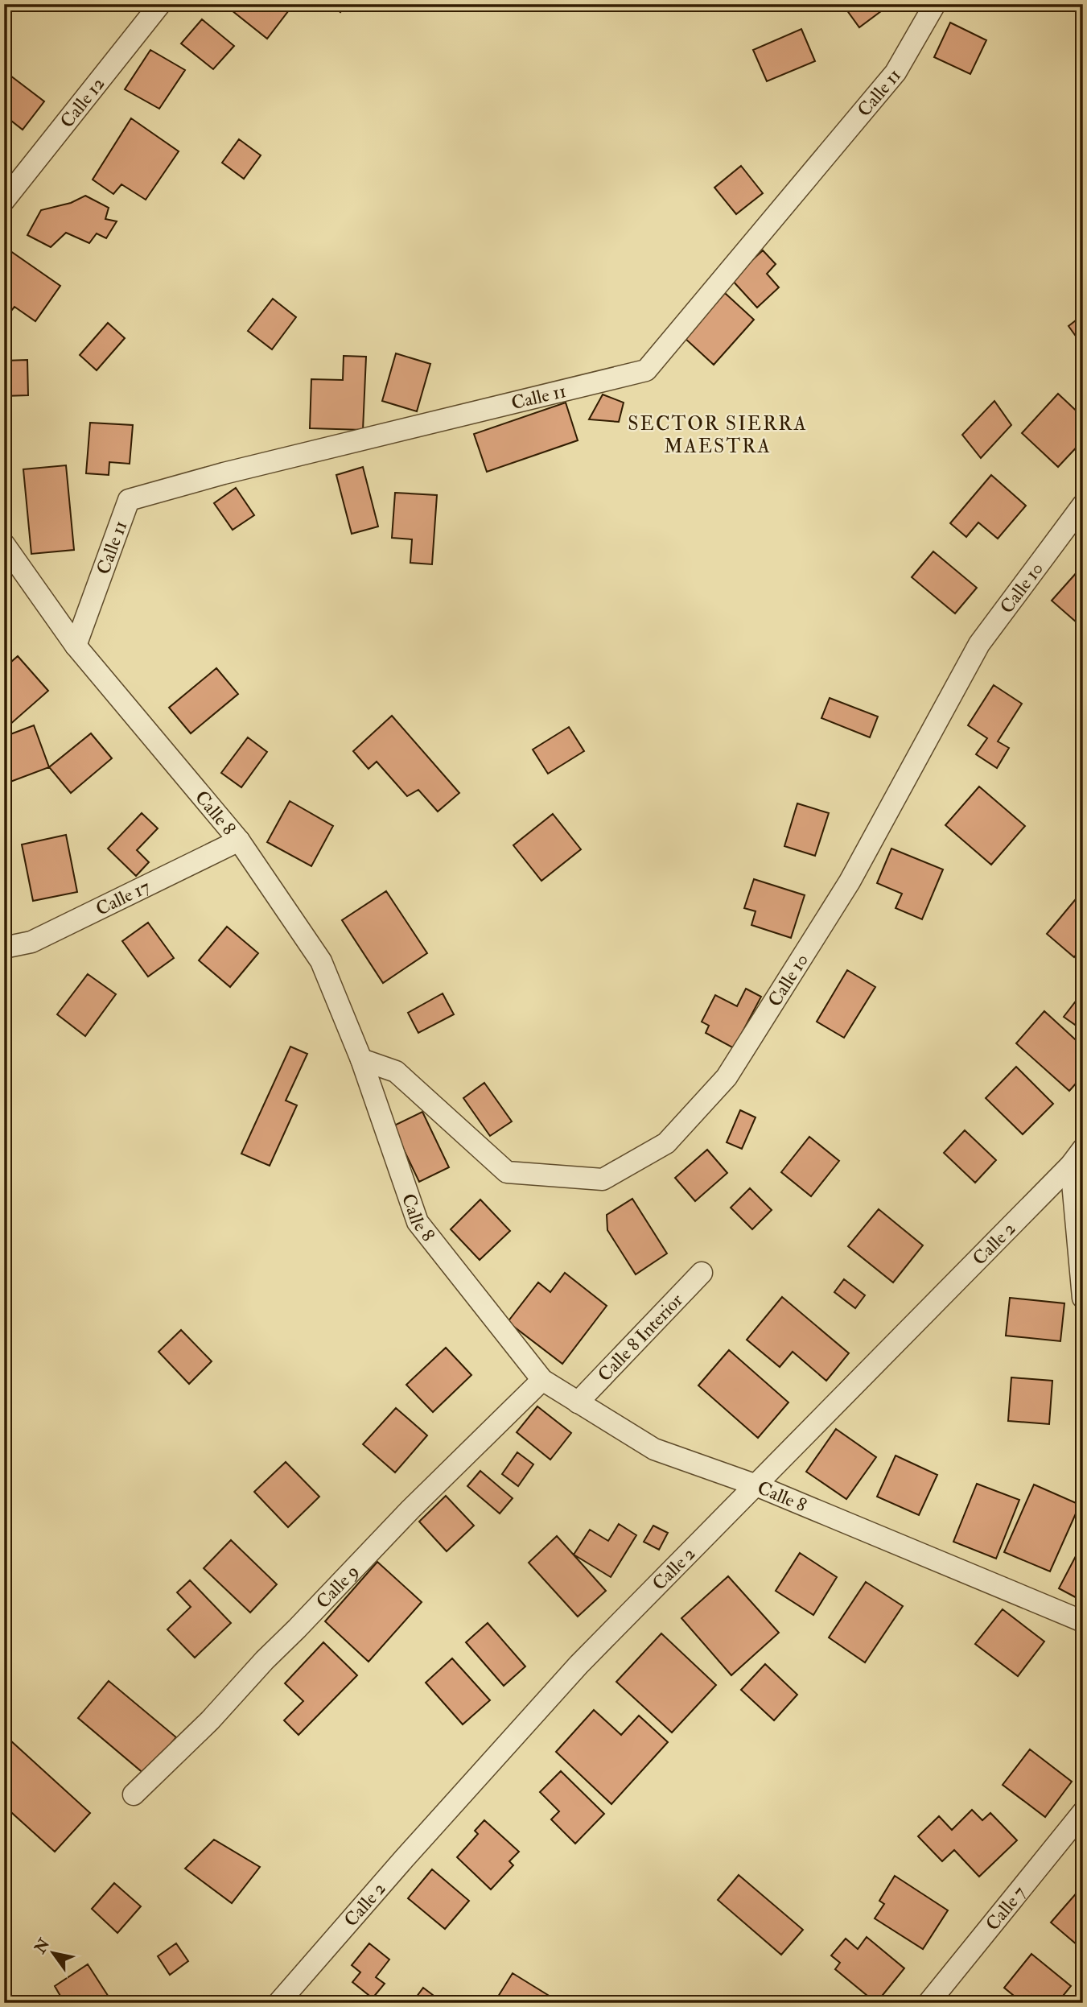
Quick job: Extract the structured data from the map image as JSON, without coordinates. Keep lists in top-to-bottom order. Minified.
{"streets":{"street":["Calle 11","Calle 12","Calle 10","Calle 8","Calle 17","Calle 2","Calle 8 Interior","Calle 9","Calle 7"]},"crossings":[["Calle 11","Calle 8"],["Calle 10","Calle 8"],["Calle 8","Calle 17"],["Calle 8","Calle 2"],["Calle 8","Calle 8 Interior"],["Calle 8","Calle 9"]],"districts":["SECTOR SIERRA MAESTRA"],"north":"top left"}
